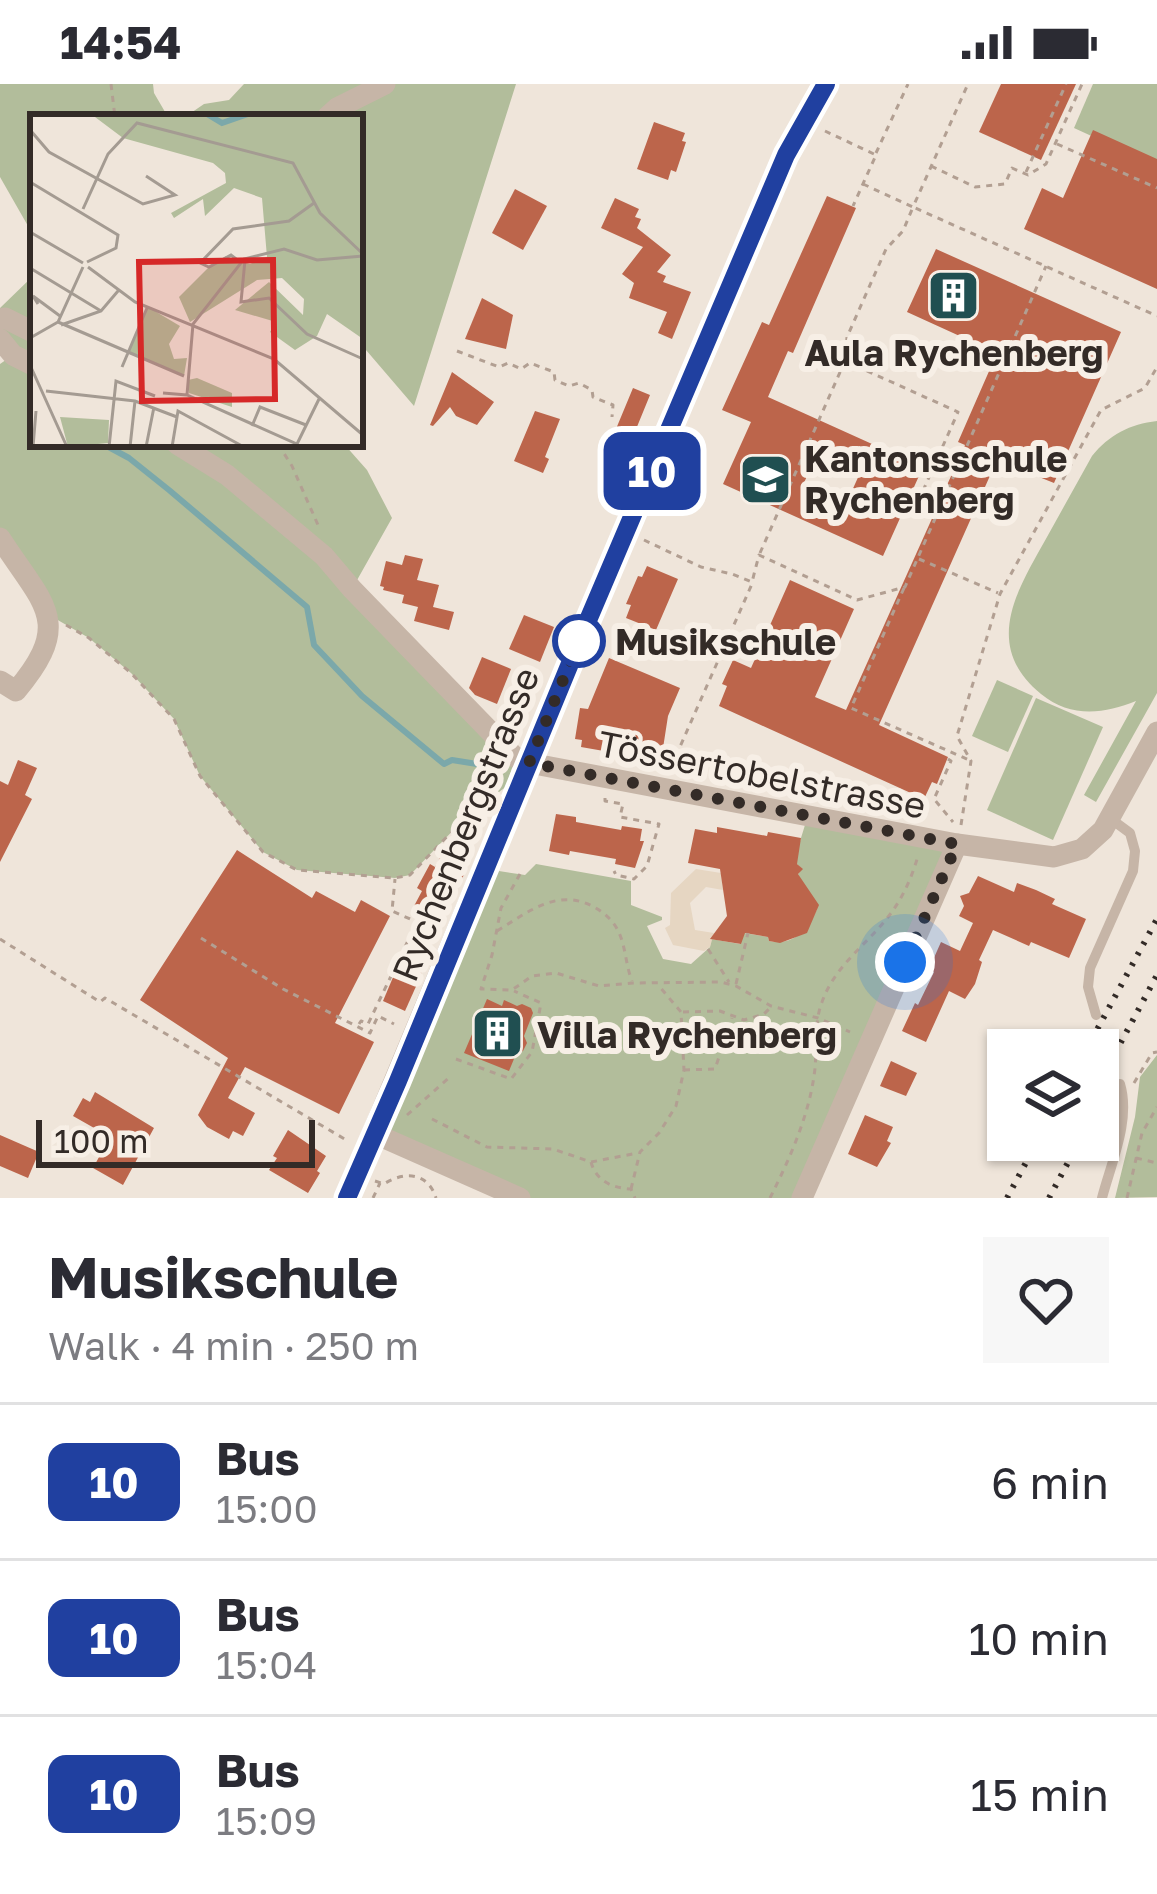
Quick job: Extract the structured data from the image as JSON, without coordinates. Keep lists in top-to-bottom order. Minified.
{"streets":{"street":["Tössertobelstrasse","Rychenbergstrasse"]},"crossings":[["Tössertobelstrasse","Rychenbergstrasse"]],"places":{"building":["Aula Rychenberg","Villa Rychenberg"],"school or university":["Kantonsschule Rychenberg"],"other":["Musikschule"]},"lines":["bus line 10"],"scale_bar":"100 m","page":{"status":"14:54","on_map":"10","scale":"100 m","heading":["Musikschule","Walk · 4 min · 250 m"],"list":[{"mark":"10","name":"Bus","note":"15:00","value":"6 min"},{"mark":"10","name":"Bus","note":"15:04","value":"10 min"},{"mark":"10","name":"Bus","note":"15:09","value":"15 min"}]}}
